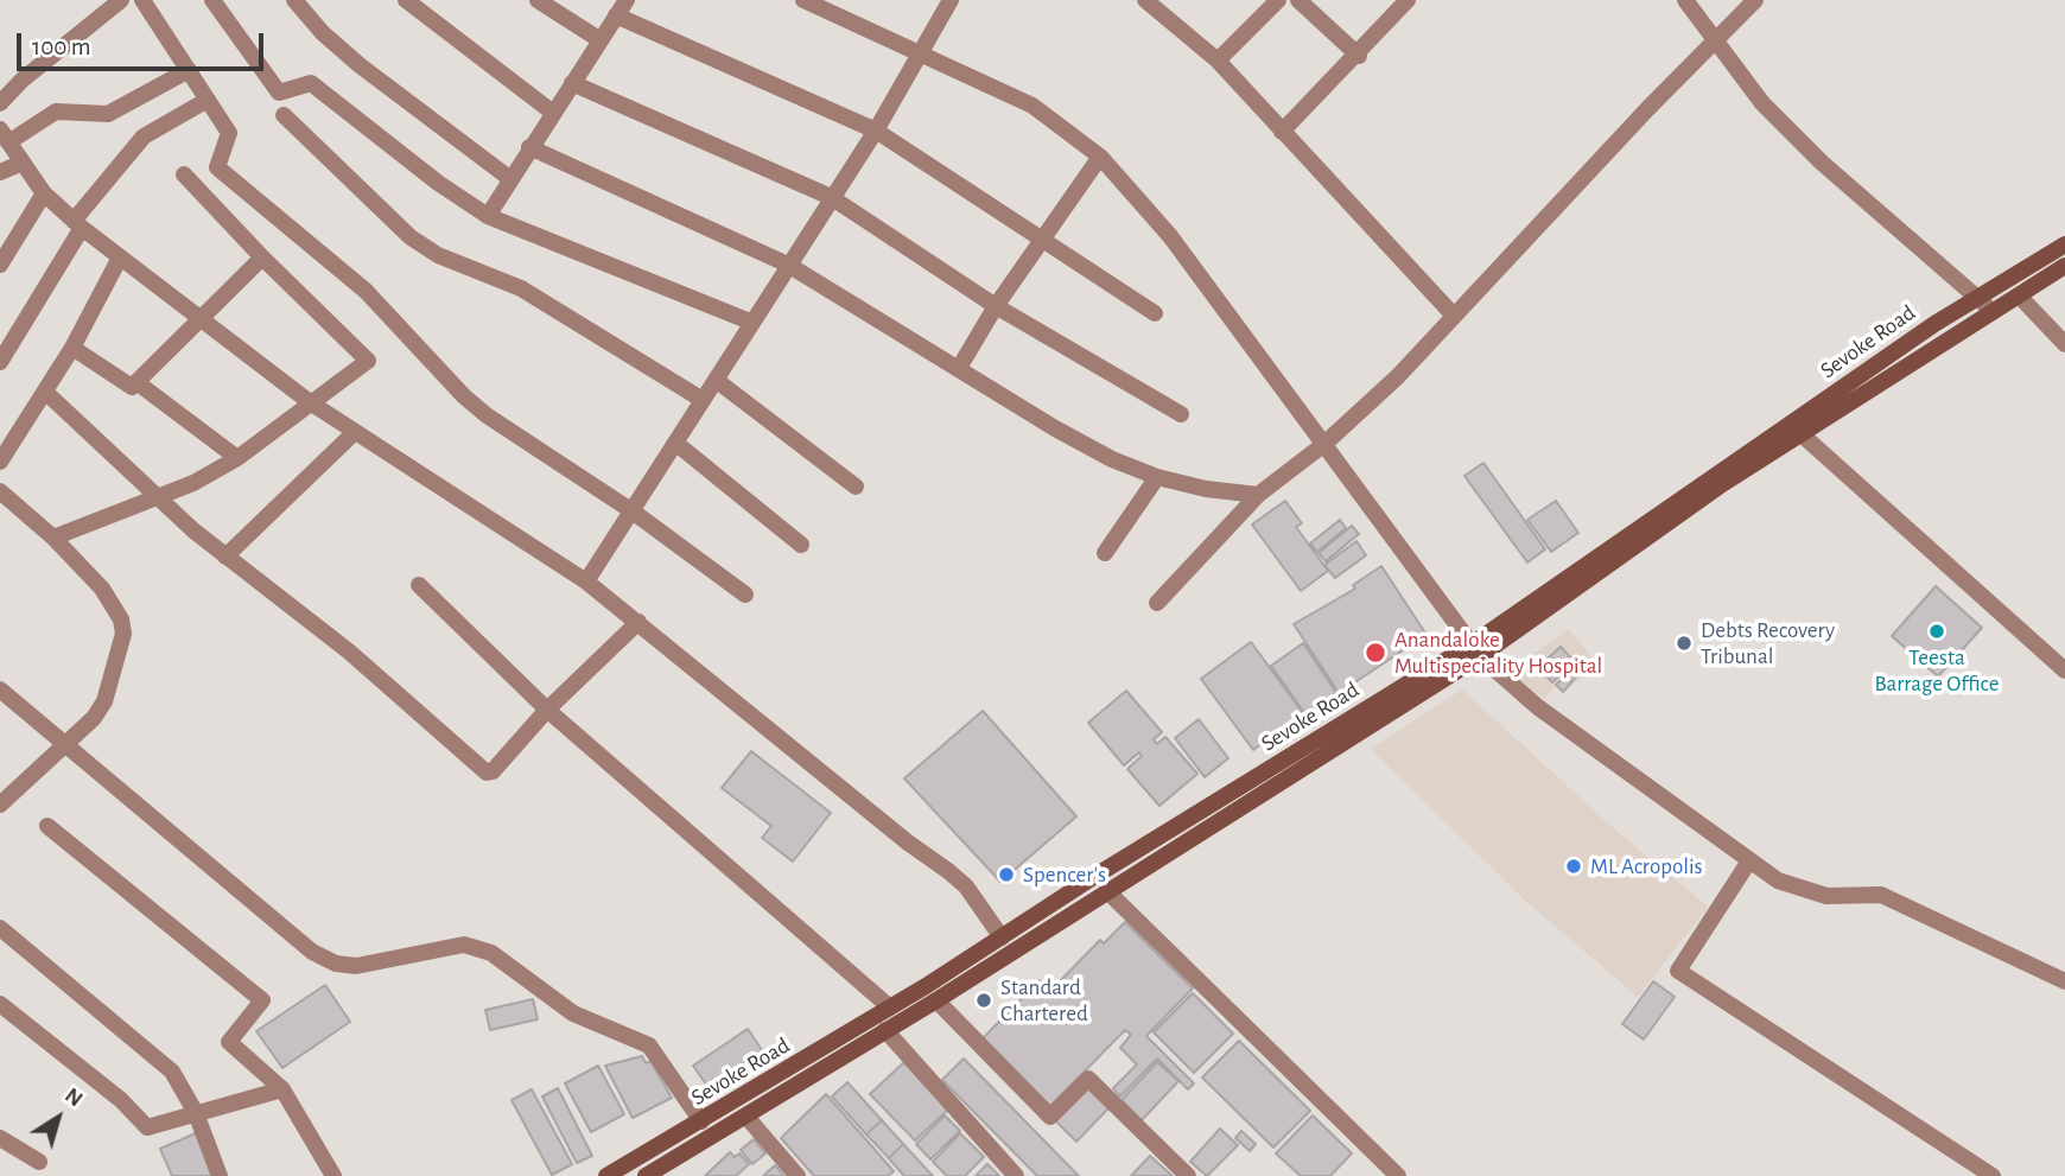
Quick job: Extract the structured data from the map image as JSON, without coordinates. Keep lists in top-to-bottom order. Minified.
{"streets":{"main road":["Sevoke Road"]},"places":["Teesta Barrage Office","Debts Recovery Tribunal","Anandaloke Multispeciality Hospital","ML Acropolis","Spencer's","Standard Chartered"],"scale_bar":"100 m","north":"top right"}
